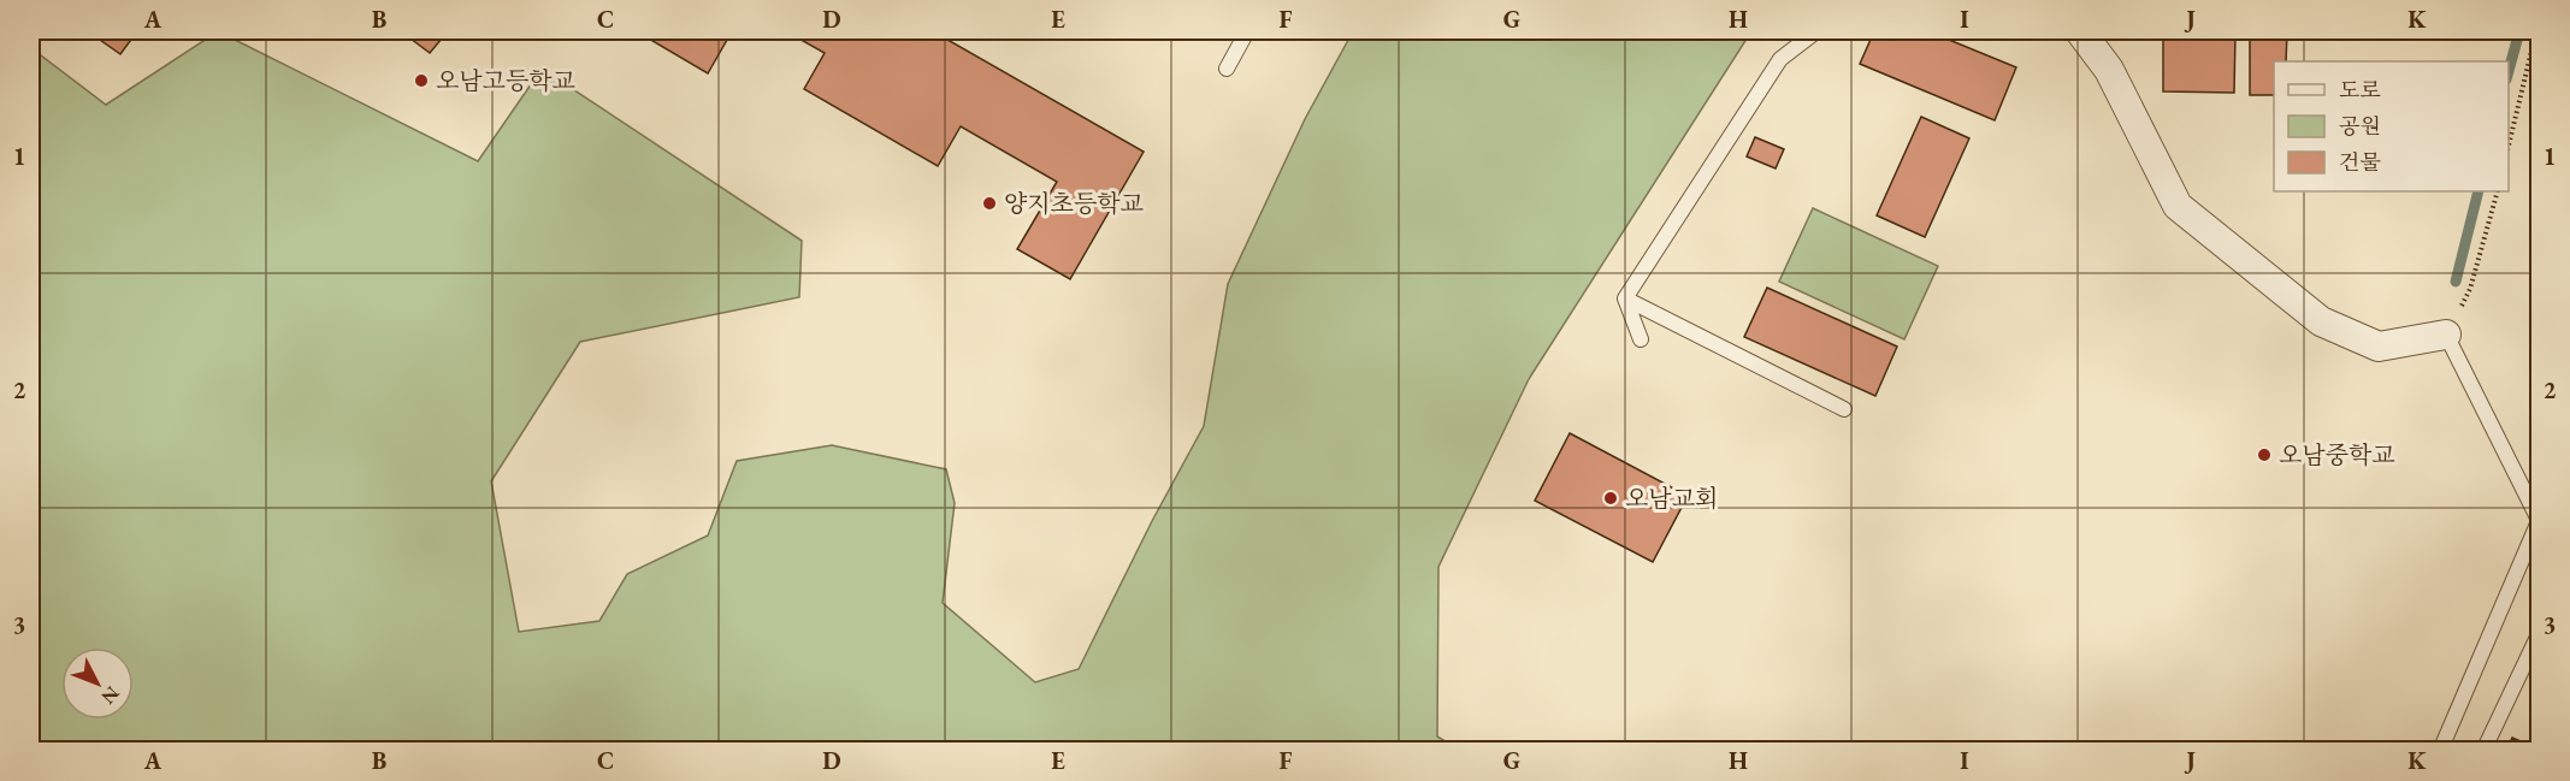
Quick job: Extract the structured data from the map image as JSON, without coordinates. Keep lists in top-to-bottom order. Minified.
{"places":["오남고등학교","양지초등학교","오남중학교","오남교회"],"legend":["도로","공원","건물"],"north":"bottom right","grid":{"columns":["A","B","C","D","E","F","G","H","I","J","K"],"rows":["1","2","3"]}}
